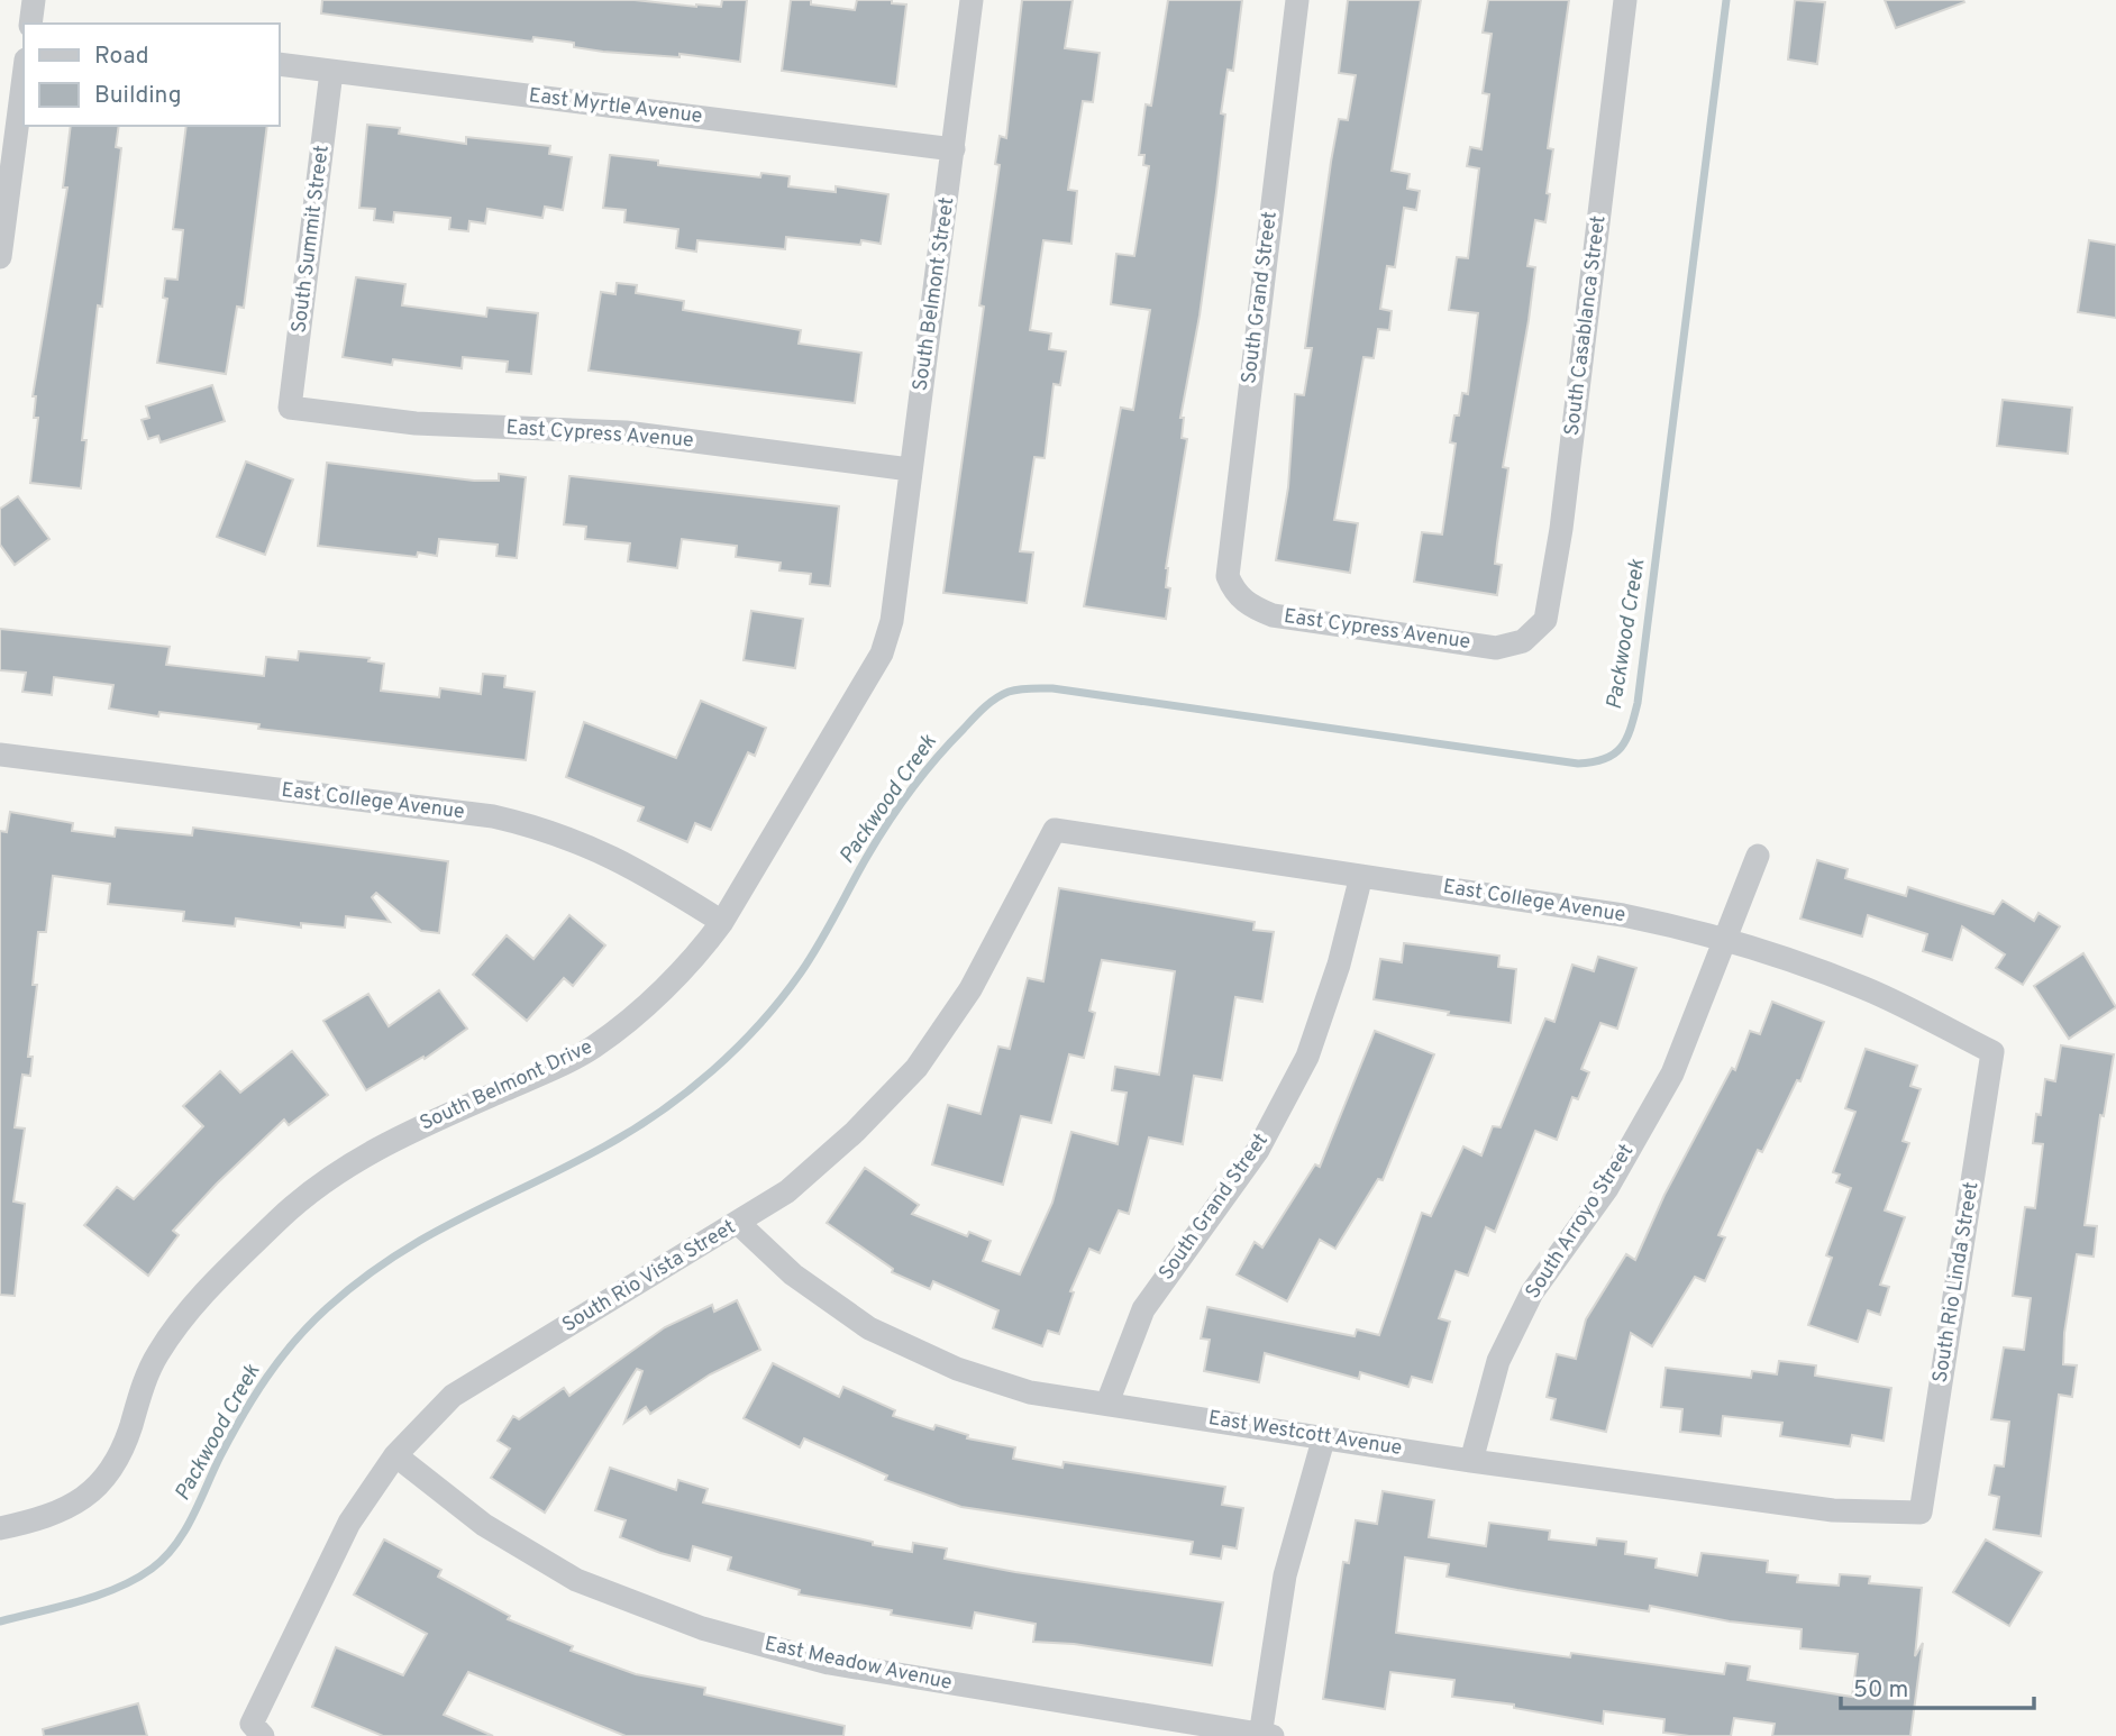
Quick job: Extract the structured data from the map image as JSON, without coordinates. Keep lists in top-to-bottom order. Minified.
{"streets":{"street":["East Myrtle Avenue","South Summit Street","South Belmont Street","South Grand Street","South Casablanca Street","East Cypress Avenue","East College Avenue","South Belmont Drive","South Arroyo Street","South Rio Vista Street","South Rio Linda Street","East Westcott Avenue","East Meadow Avenue"]},"crossings":[["East Myrtle Avenue","South Summit Street"],["East Myrtle Avenue","South Belmont Street"],["South Summit Street","East Cypress Avenue"],["South Belmont Street","East Cypress Avenue"],["South Belmont Street","South Belmont Drive"],["South Grand Street","East Cypress Avenue"],["South Grand Street","East College Avenue"],["South Grand Street","East Westcott Avenue"],["South Casablanca Street","East Cypress Avenue"],["East College Avenue","South Belmont Drive"],["East College Avenue","South Arroyo Street"],["East College Avenue","South Rio Vista Street"],["East College Avenue","South Rio Linda Street"],["South Arroyo Street","East Westcott Avenue"],["South Rio Vista Street","East Westcott Avenue"],["South Rio Vista Street","East Meadow Avenue"],["South Rio Linda Street","East Westcott Avenue"]],"water":["Packwood Creek"],"legend":["Road","Building"],"scale_bar":"50 m"}
